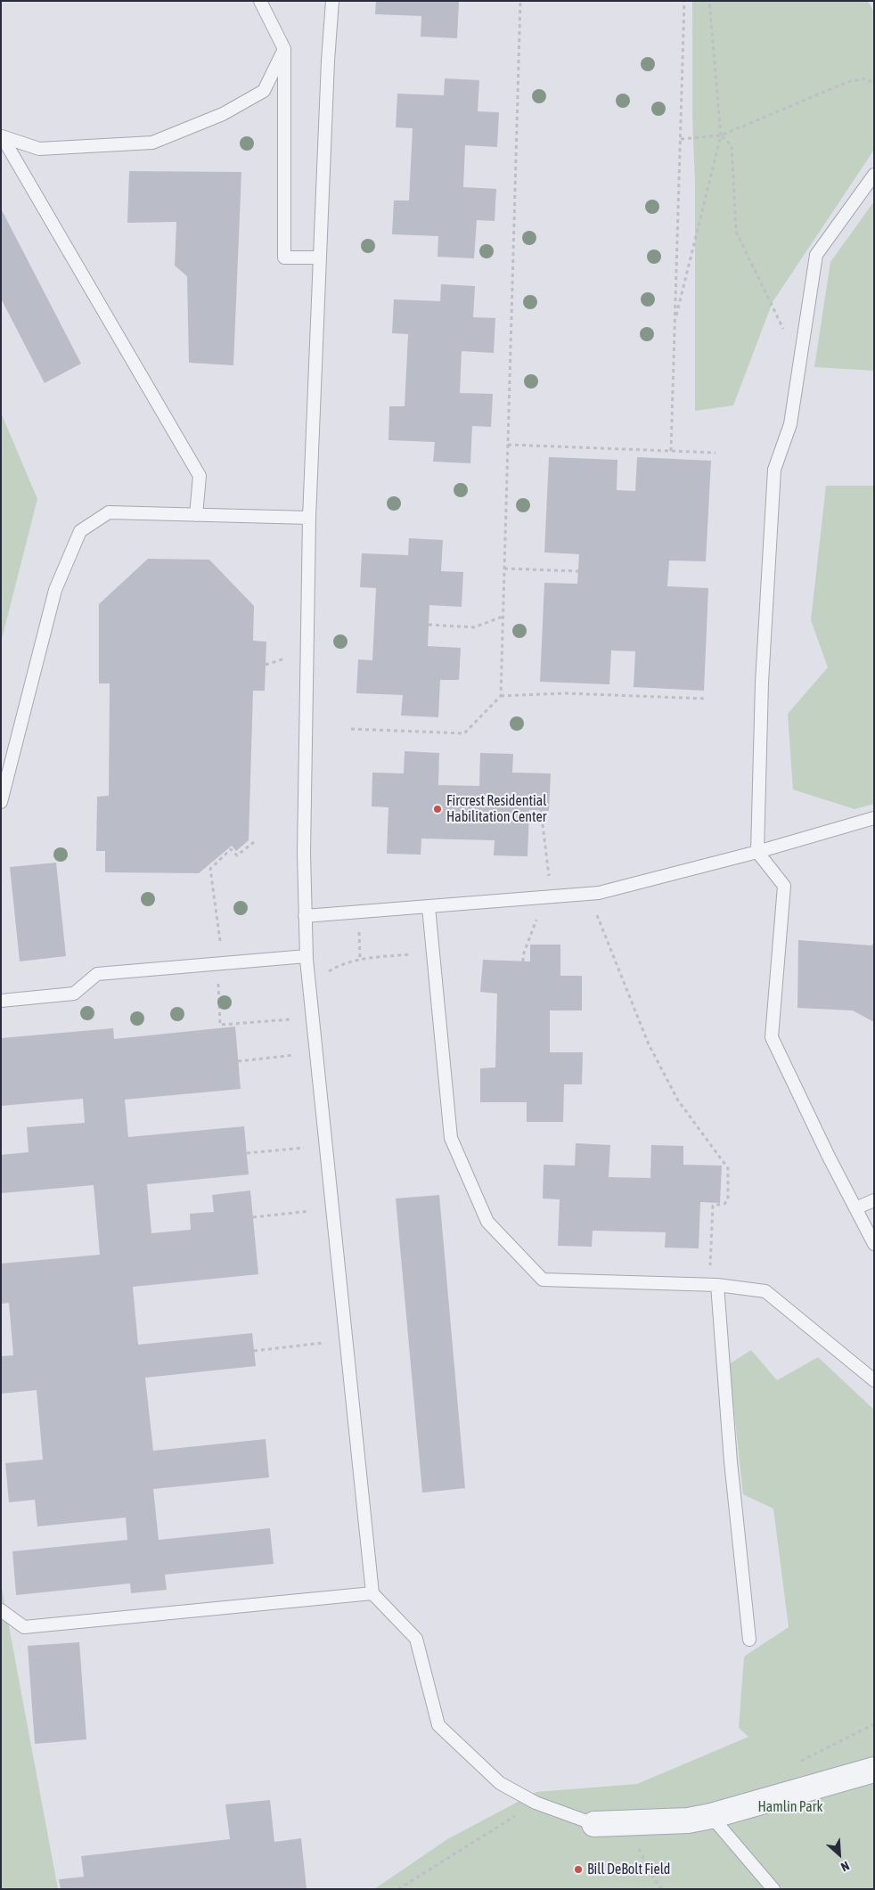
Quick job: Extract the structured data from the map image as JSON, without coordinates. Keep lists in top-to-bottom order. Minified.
{"parks":["Hamlin Park"],"places":["Fircrest Residential Habilitation Center","Bill DeBolt Field"],"north":"bottom right"}
